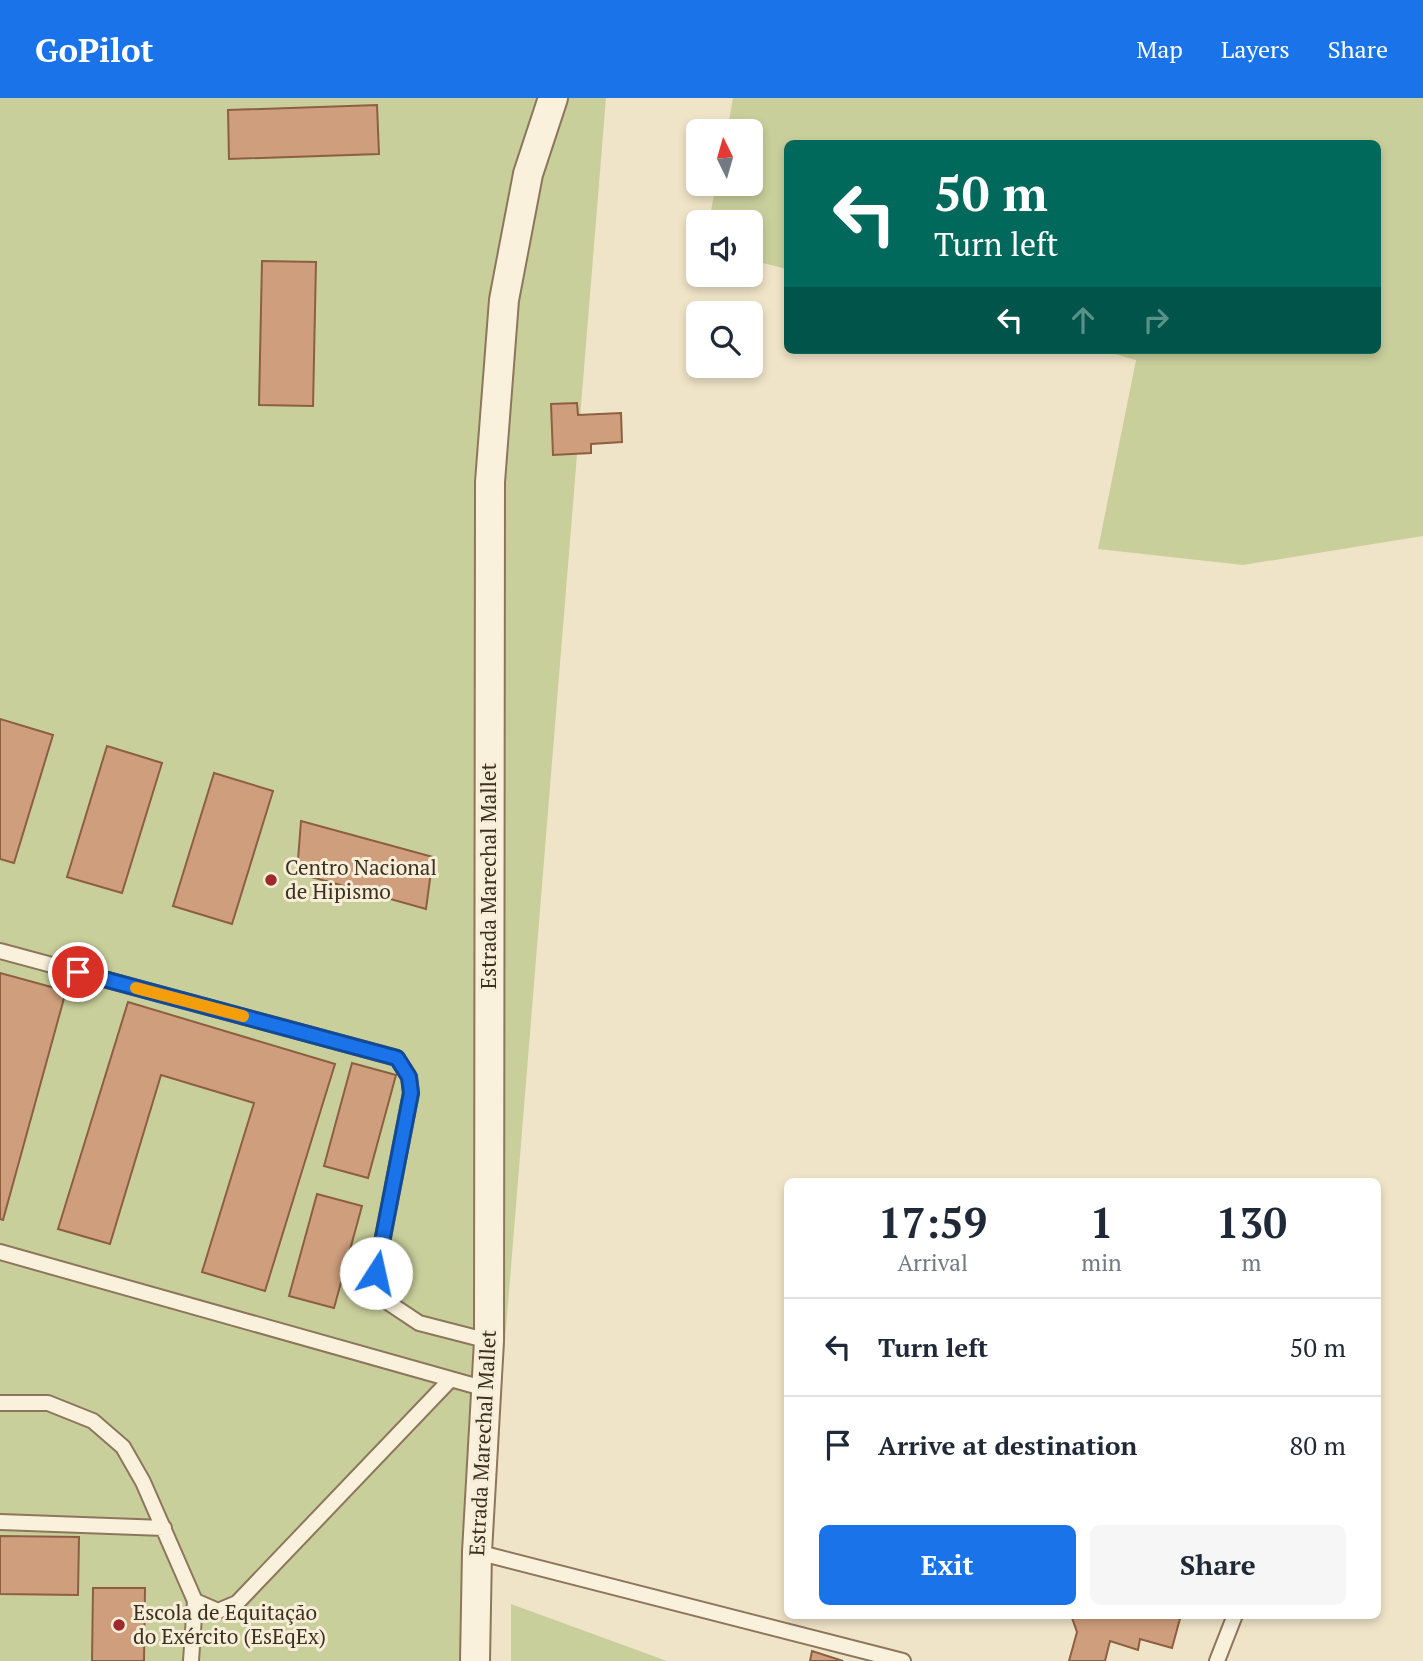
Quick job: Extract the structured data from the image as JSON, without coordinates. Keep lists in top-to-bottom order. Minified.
{"streets":{"street":["Estrada Marechal Mallet"]},"places":["Centro Nacional de Hipismo","Escola de Equitação do Exército (EsEqEx)"],"north":"top","page":{"header":"GoPilot","nav":["Map","Layers","Share"],"turn":["50 m","Turn left"],"eta":["17:59","Arrival","1","min","130","m"],"list":[{"name":"Turn left","value":"50 m"},{"name":"Arrive at destination","value":"80 m"}],"buttons":["Exit","Share"]}}
